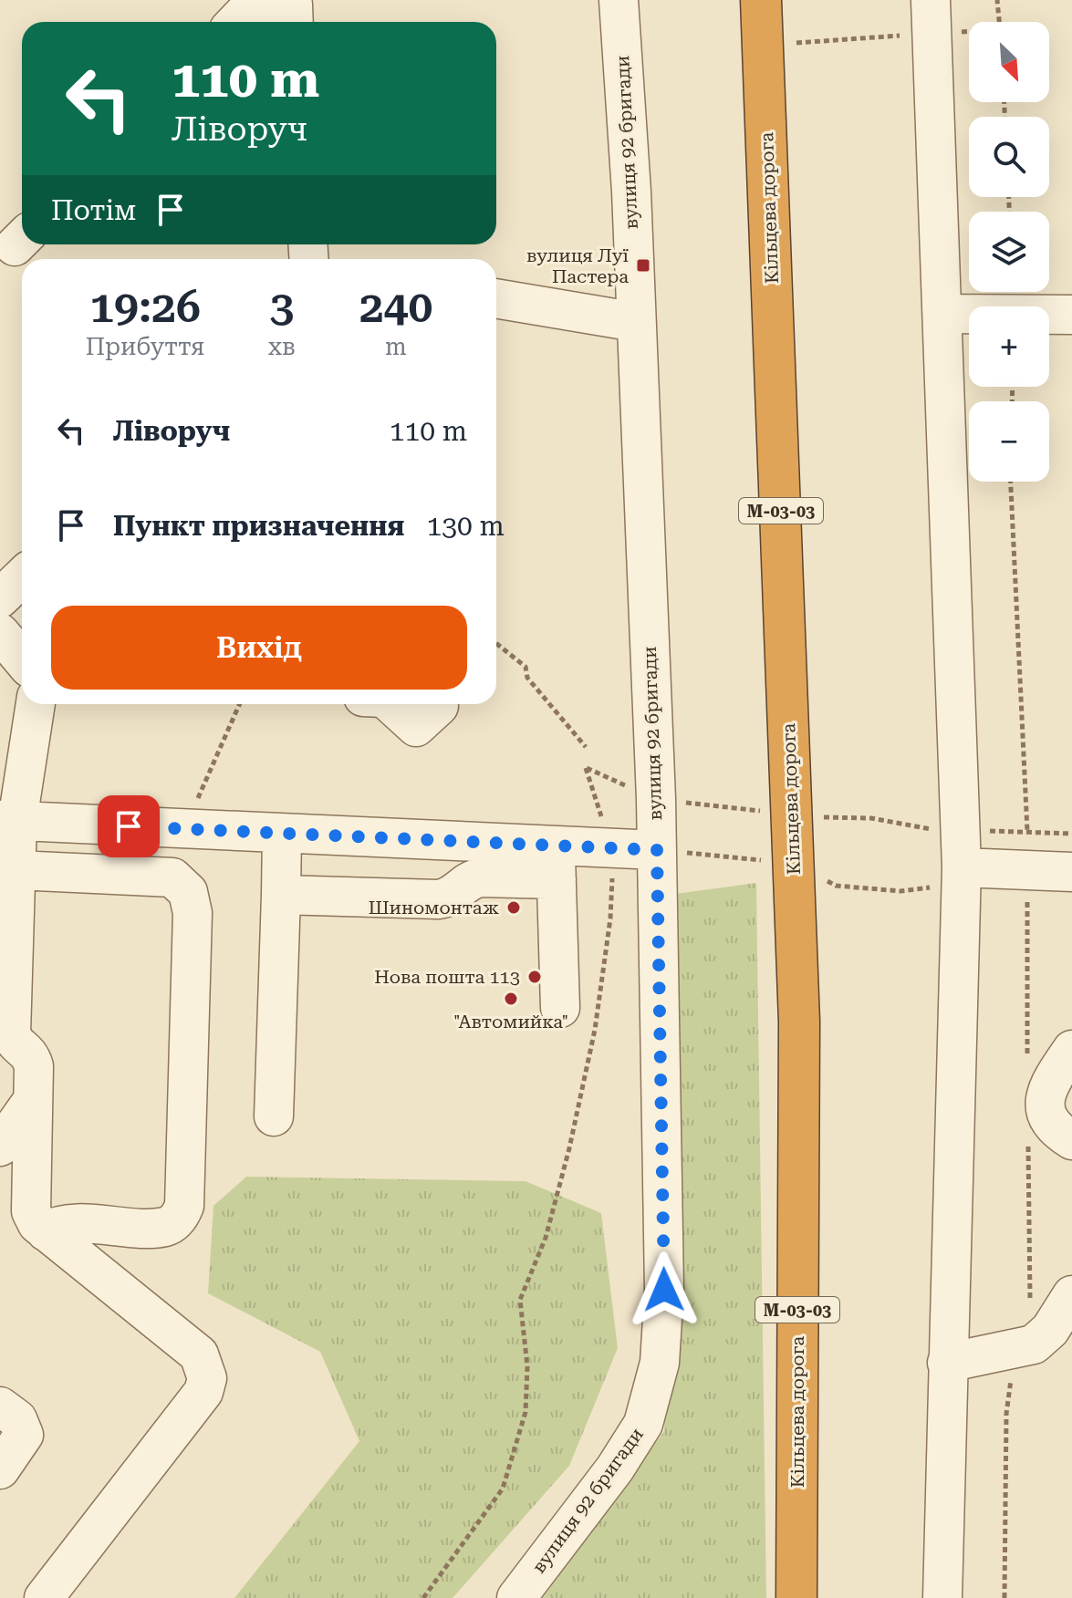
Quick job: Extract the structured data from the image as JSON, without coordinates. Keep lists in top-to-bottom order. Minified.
{"streets":{"highway":["Кільцева дорога","М-03-03"],"street":["вулиця 92 бригади"]},"places":{"transit":["вулиця Луї Пастера"],"other":["Шиномонтаж","Нова пошта 113","\"Автомийка\""]},"north":"bottom right","page":{"map_buttons":["+","−"],"turn":["110 m","Ліворуч"],"then":"Потім","eta":["19:26","Прибуття","3","хв","240","m"],"list":[{"name":"Ліворуч","value":"110 m"},{"name":"Пункт призначення","value":"130 m"}],"buttons":"Вихід"}}
